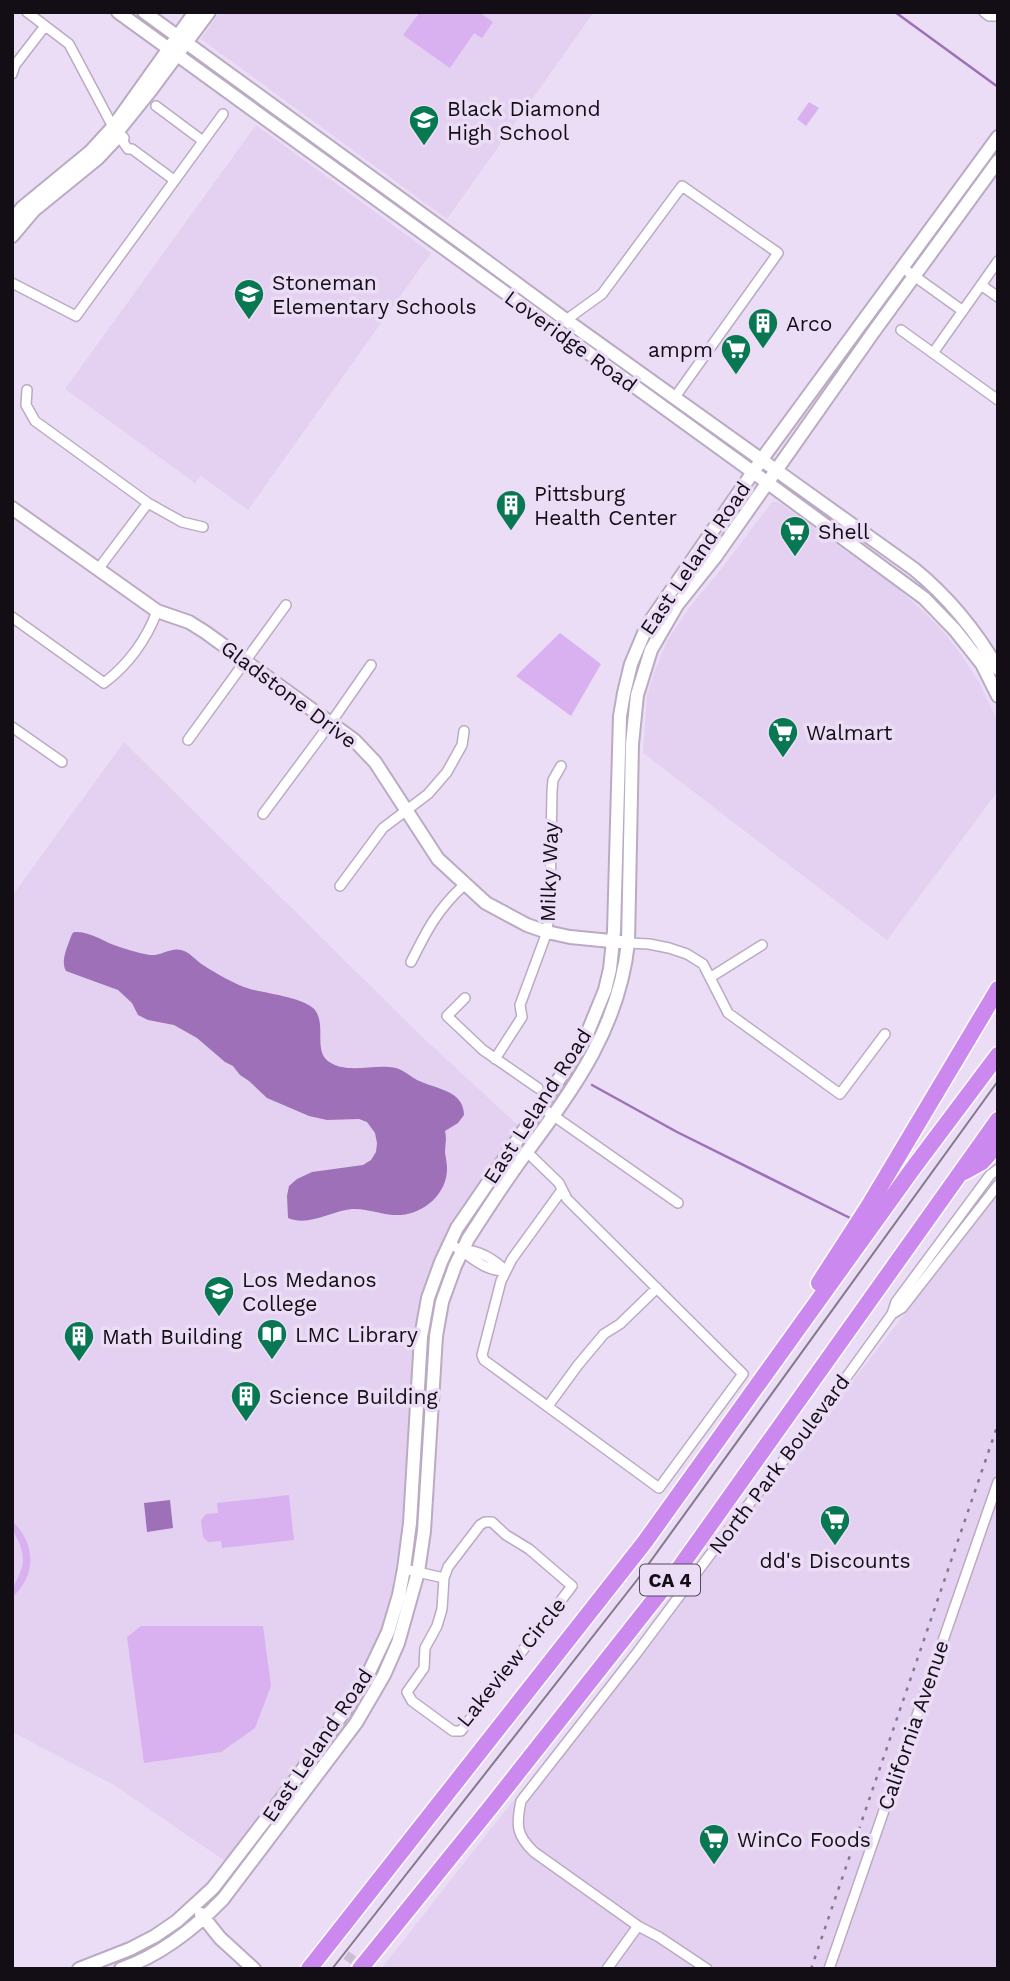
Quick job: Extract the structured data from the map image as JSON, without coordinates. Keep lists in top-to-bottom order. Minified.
{"streets":{"highway":["CA 4"],"main road":["Loveridge Road","East Leland Road","Gladstone Drive"],"street":["Milky Way","North Park Boulevard","Lakeview Circle","California Avenue"]},"crossings":[["Loveridge Road","East Leland Road"],["East Leland Road","Gladstone Drive"],["Gladstone Drive","Milky Way"]],"places":{"school or university":["Black Diamond High School","Stoneman Elementary Schools","Los Medanos College"],"building":["Arco","Pittsburg Health Center","Math Building","Science Building"],"supermarket":["ampm","Shell","Walmart","dd's Discounts","WinCo Foods"],"library":["LMC Library"]}}
